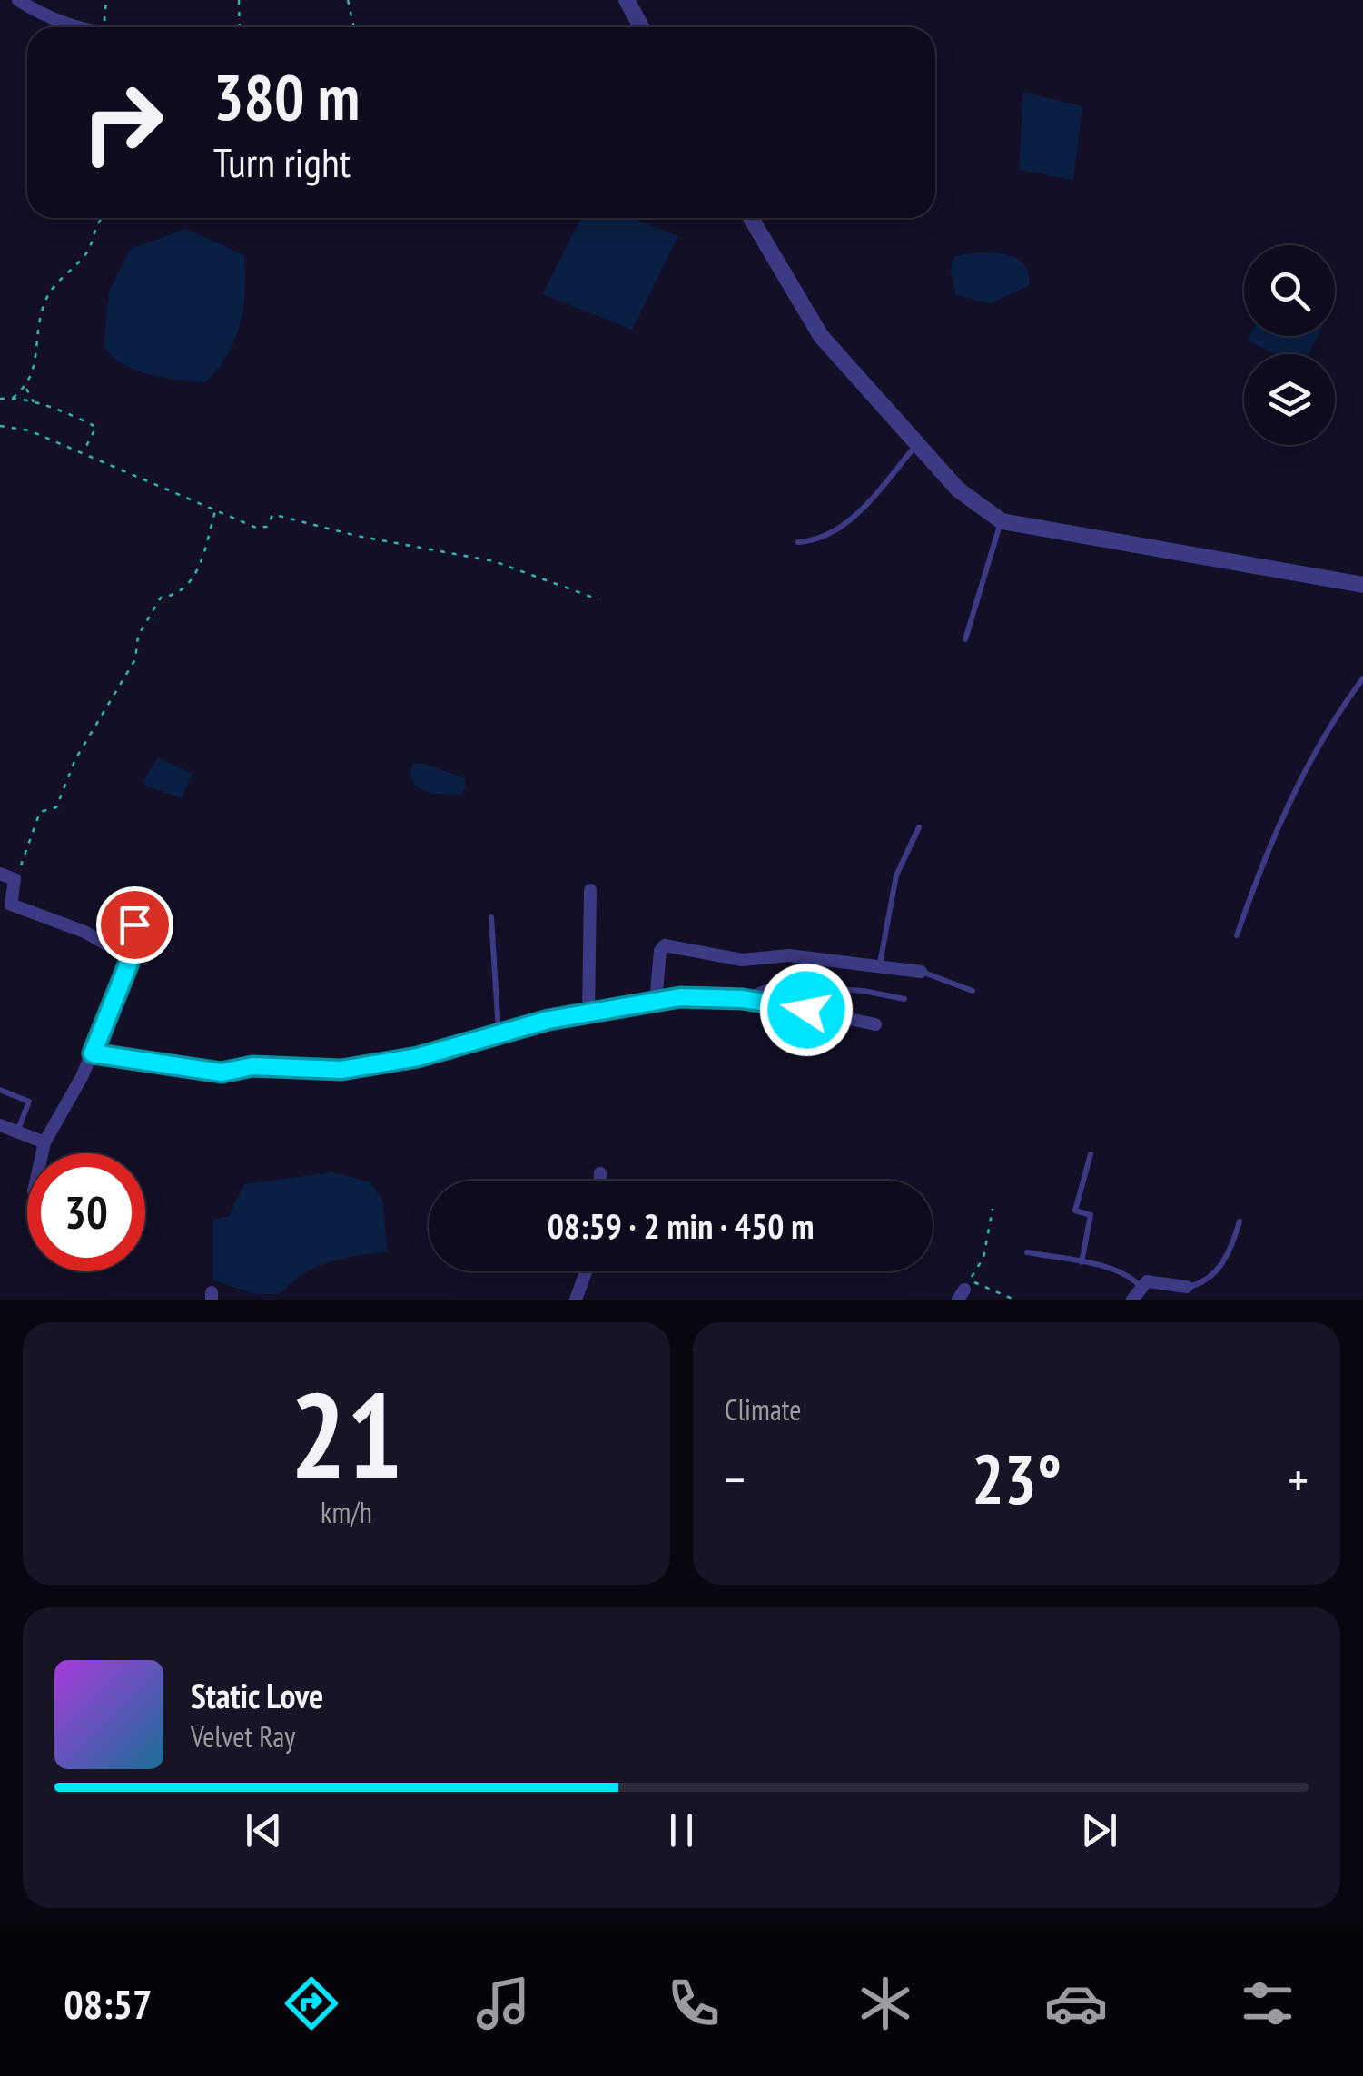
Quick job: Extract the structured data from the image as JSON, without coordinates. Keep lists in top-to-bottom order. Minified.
{"page":{"turn":["380 m","Turn right"],"limit":"30","trip":"08:59 · 2 min · 450 m","tile":[["21","km/h"],"Climate"],"heat":["−","23°","+"],"song":["Static Love","Velvet Ray"],"tabs":"08:57"}}
